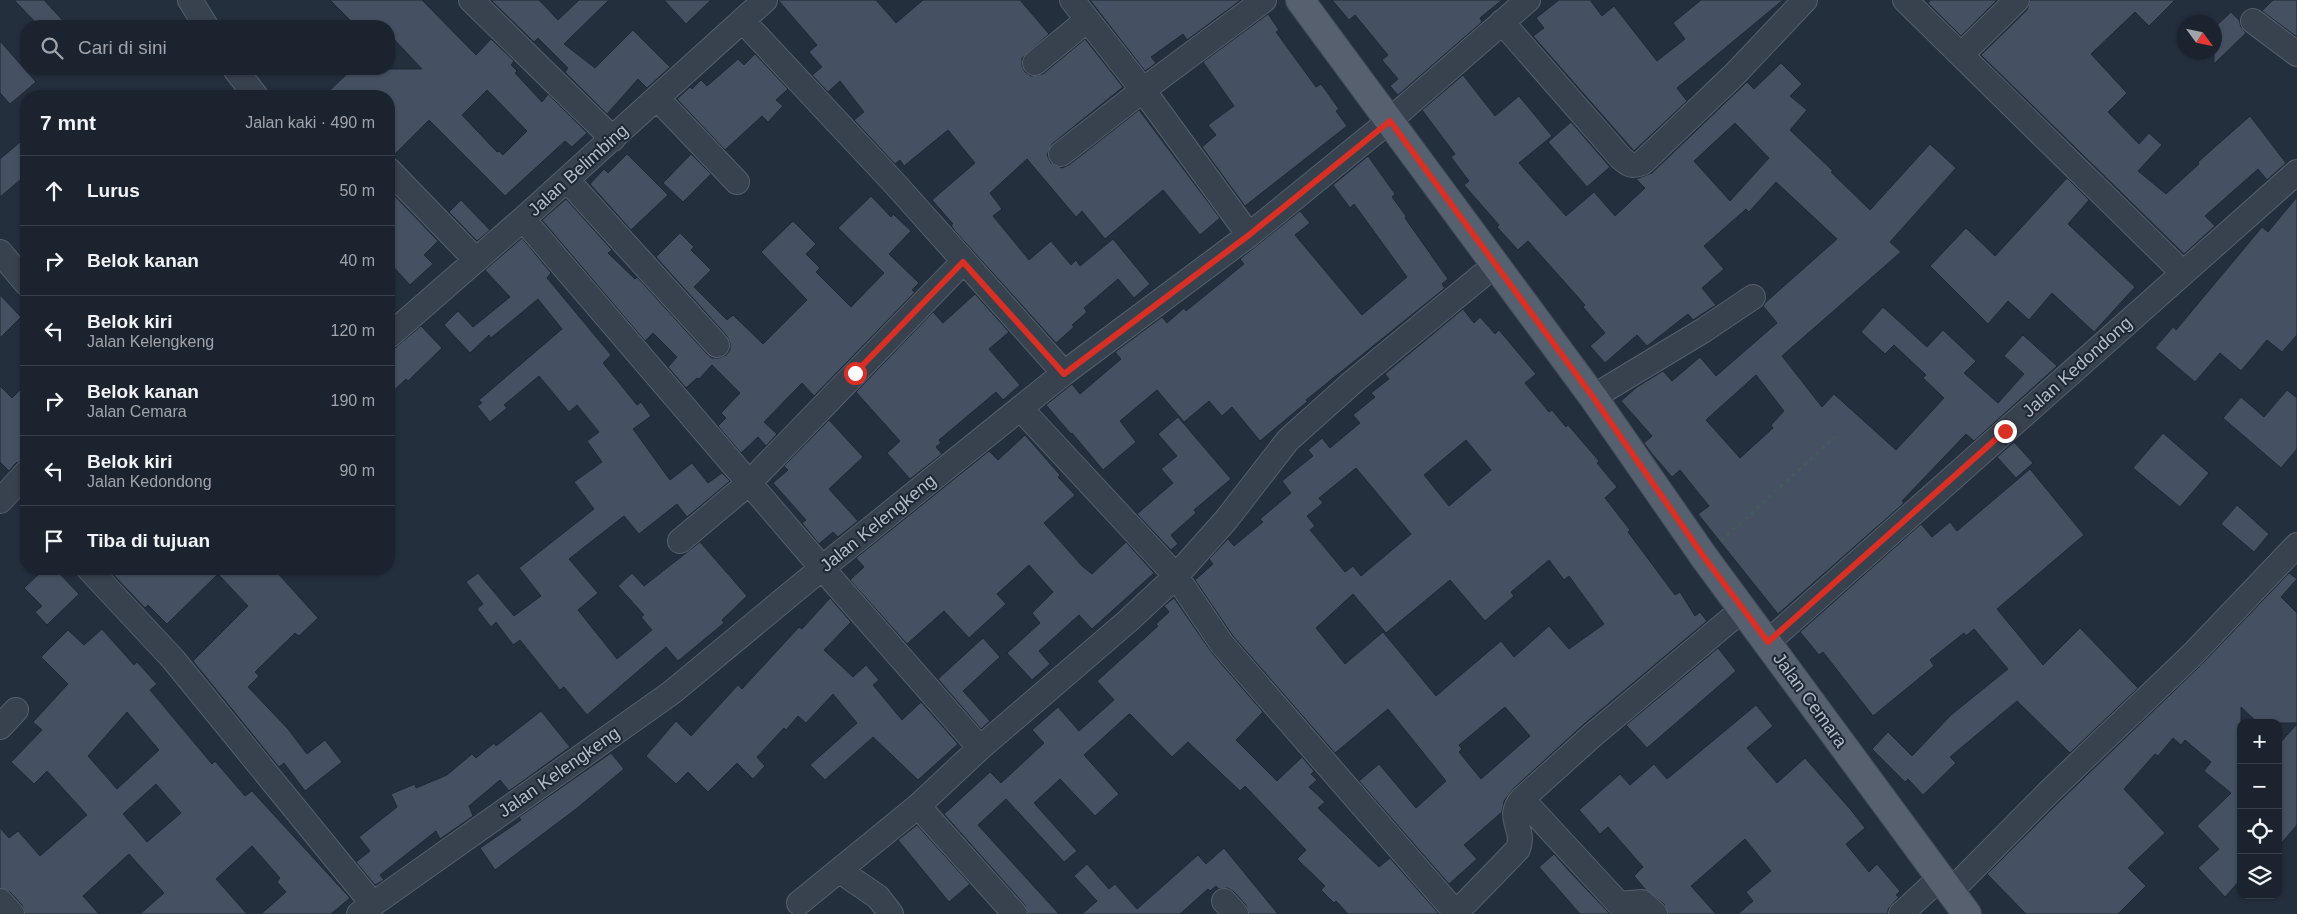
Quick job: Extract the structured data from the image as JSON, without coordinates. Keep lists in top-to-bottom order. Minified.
{"streets":{"main road":["Jalan Cemara"],"street":["Jalan Belimbing","Jalan Kedondong","Jalan Kelengkeng"]},"crossings":[["Jalan Kedondong","Jalan Cemara"],["Jalan Kelengkeng","Jalan Cemara"]],"north":"bottom right","page":{"search":"Cari di sini","heading":["7 mnt","Jalan kaki · 490 m"],"list":[["Lurus","50 m"],["Belok kanan","40 m"],["Belok kiri","Jalan Kelengkeng","120 m"],["Belok kanan","Jalan Cemara","190 m"],["Belok kiri","Jalan Kedondong","90 m"],"Tiba di tujuan"],"map_buttons":["+","−"]}}
